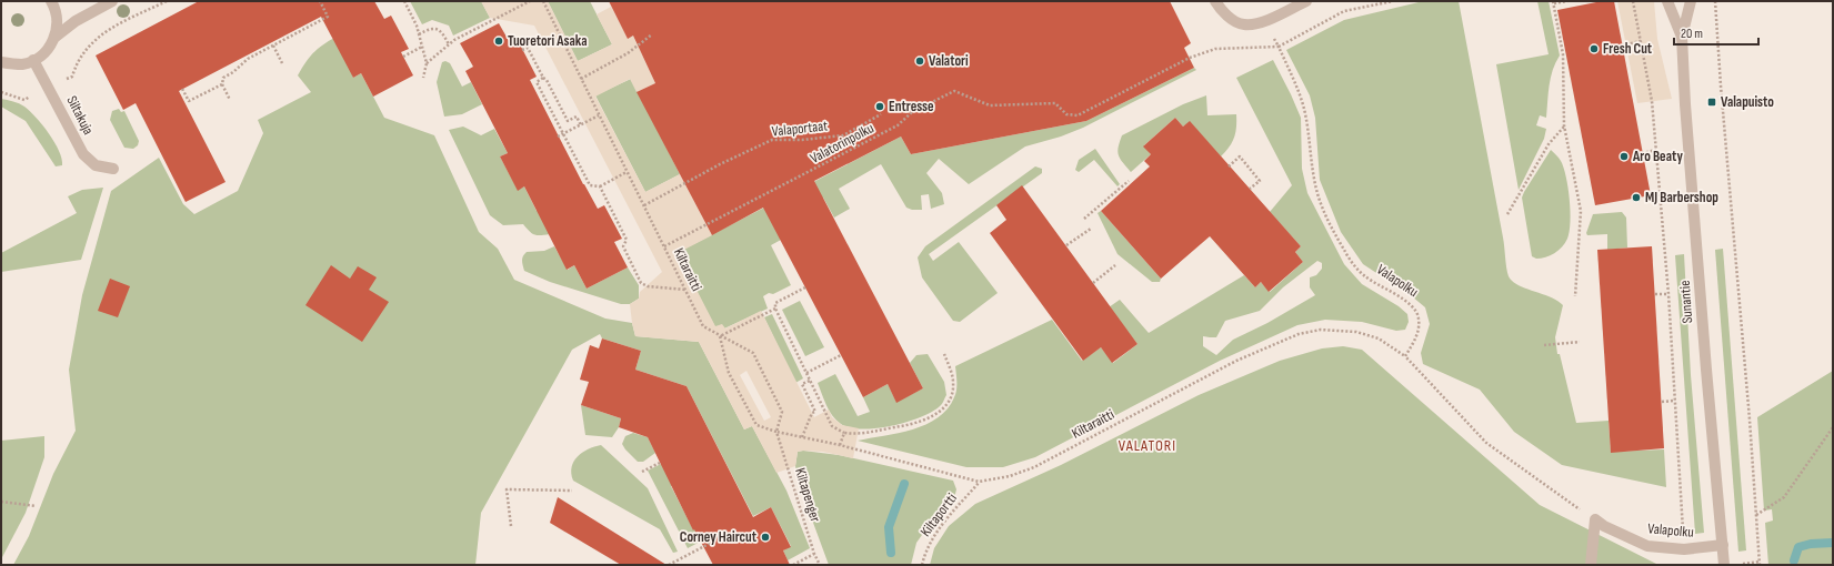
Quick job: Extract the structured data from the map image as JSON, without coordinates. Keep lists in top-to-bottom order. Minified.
{"streets":{"street":["Siltakuja","Valapolku","Sunantie"],"path":["Valaportaat","Valatorinpolku","Kiltaraitti","Kiltapenger","Kiltaportti"]},"crossings":[["Valaportaat","Kiltaraitti"],["Valatorinpolku","Kiltaraitti"],["Valatorinpolku","Valapolku"],["Kiltaraitti","Valapolku"],["Kiltaraitti","Kiltapenger"],["Kiltaraitti","Kiltaportti"],["Valapolku","Sunantie"]],"districts":["VALATORI"],"places":{"other":["Tuoretori Asaka","Fresh Cut","Valatori","Entresse","Aro Beaty","MJ Barbershop","Corney Haircut"],"transit":["Valapuisto"]},"scale_bar":"20 m"}
